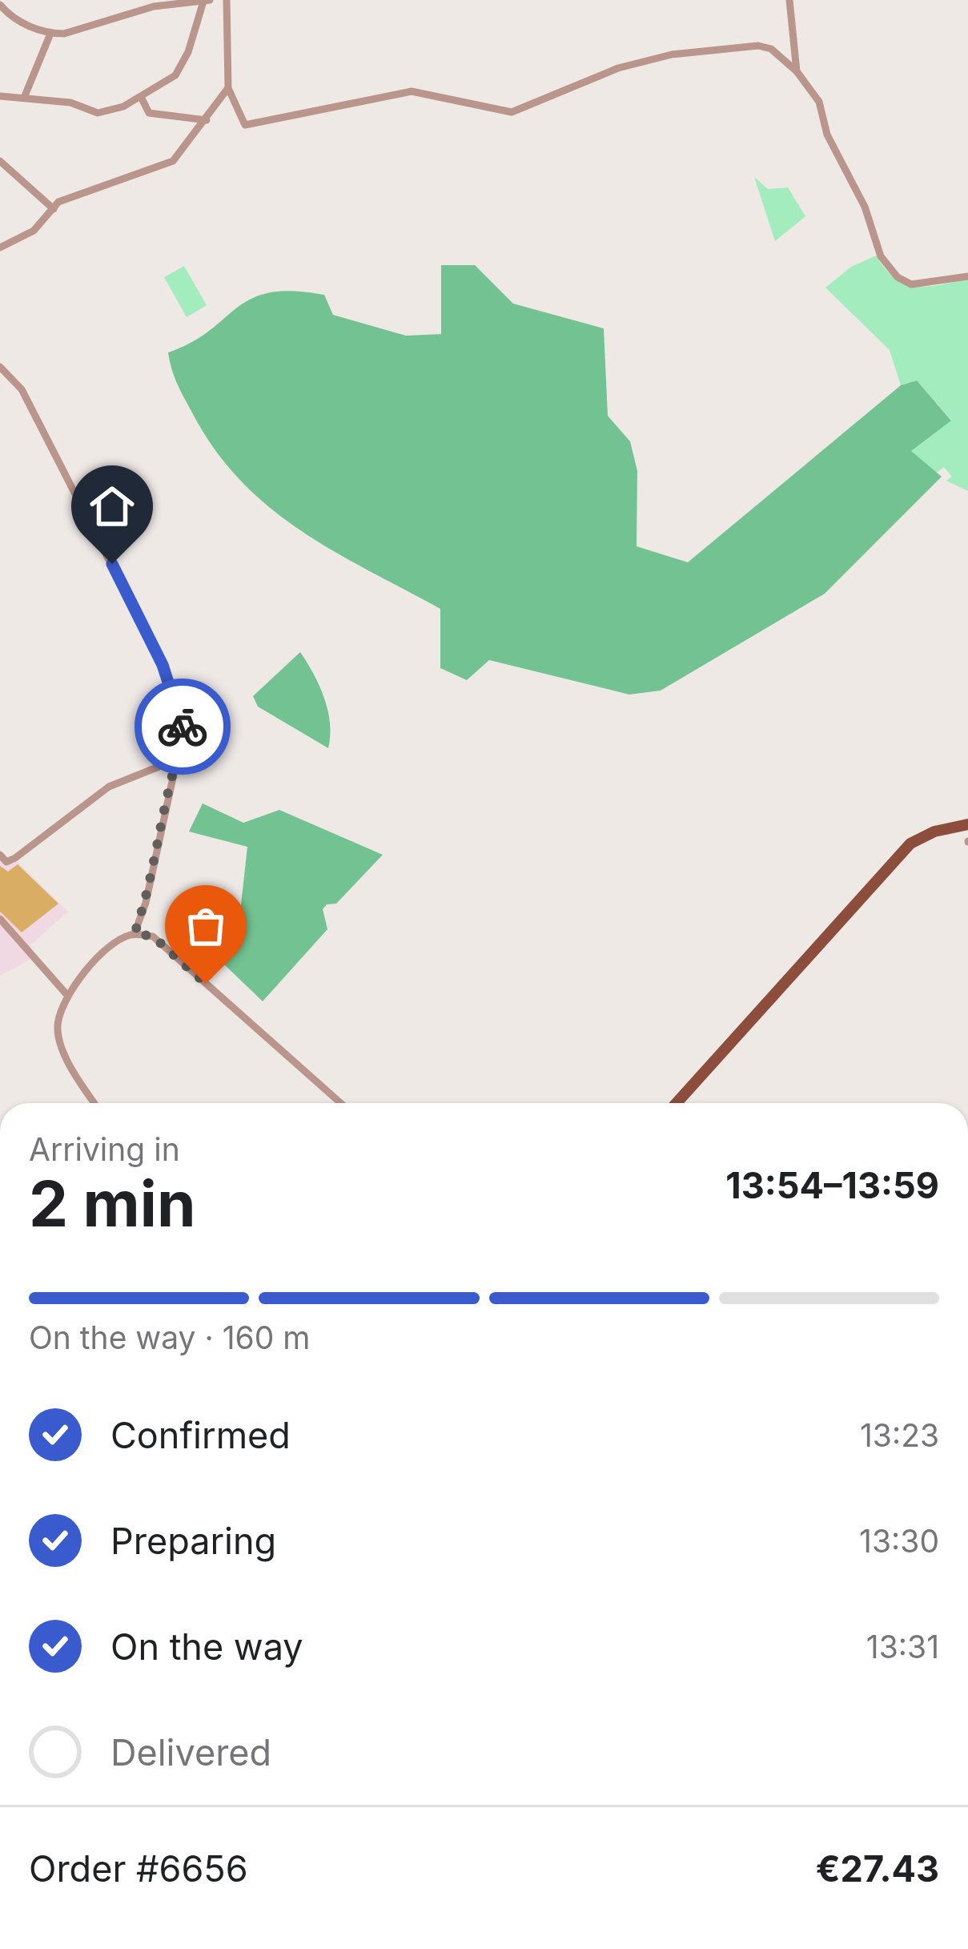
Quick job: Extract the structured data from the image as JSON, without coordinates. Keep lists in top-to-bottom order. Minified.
{"page":{"heading":["2 min","Arriving in","13:54–13:59"],"panel":["Order #6656","€27.43"],"bar":"On the way · 160 m","list":[["Confirmed","13:23"],["Preparing","13:30"],["On the way","13:31"],"Delivered"]}}
